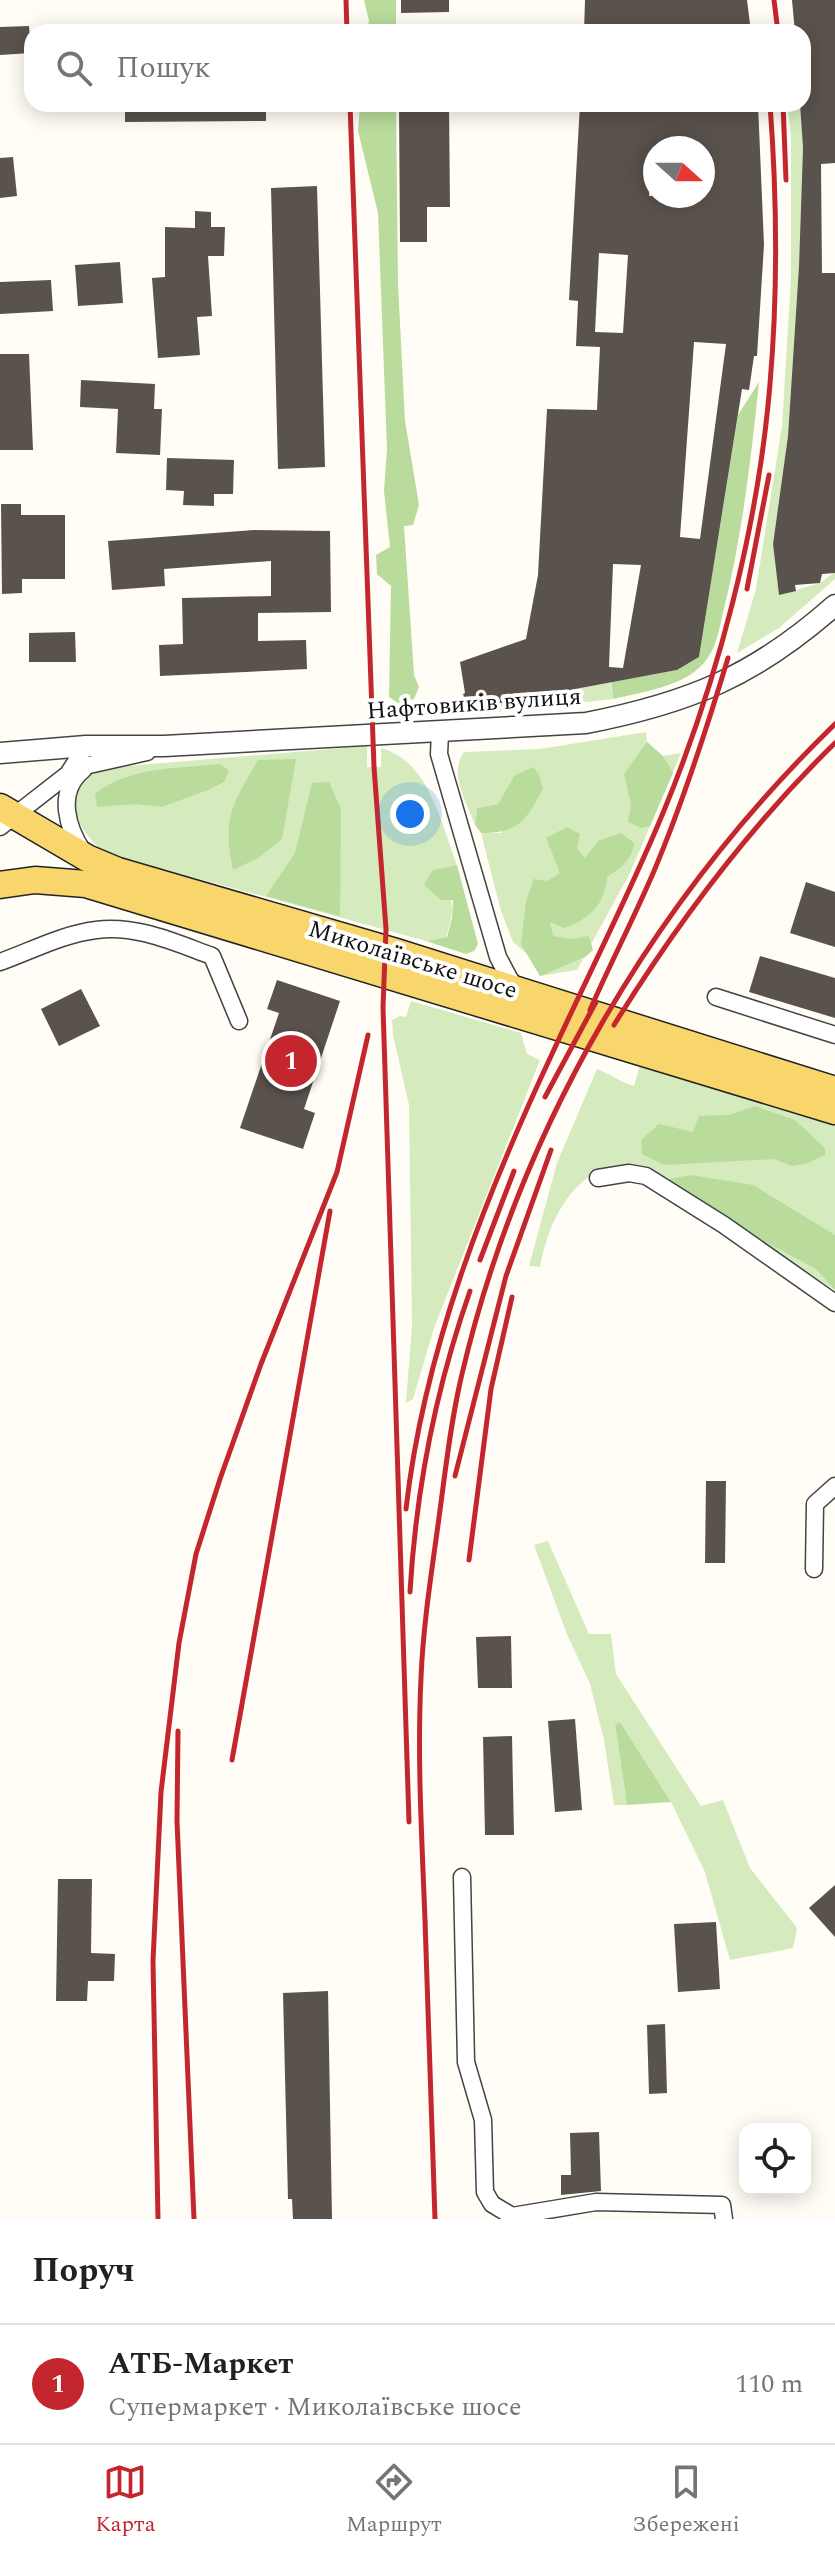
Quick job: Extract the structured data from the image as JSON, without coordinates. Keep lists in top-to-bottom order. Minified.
{"streets":{"main road":["Миколаївське шосе"],"street":["Нафтовиків вулиця"]},"north":"right","page":{"search":"Пошук","pins":"1","heading":"Поруч","list":[{"mark":"1","name":"АТБ-Маркет","note":"Супермаркет · Миколаївське шосе","value":"110 m"}],"nav":["Карта","Маршрут","Збережені"]}}
